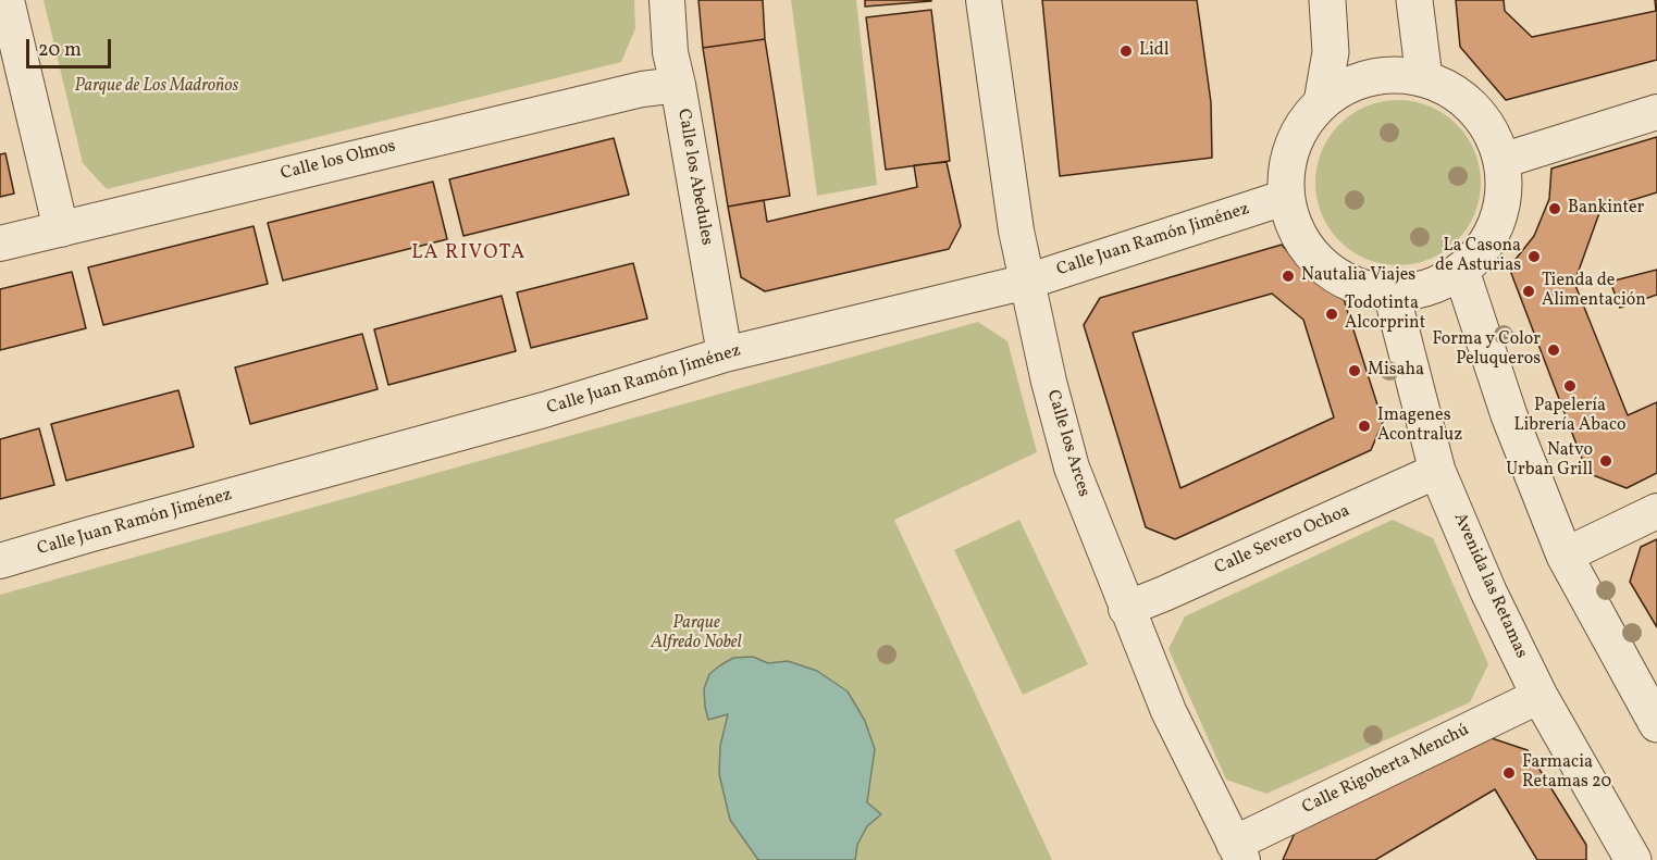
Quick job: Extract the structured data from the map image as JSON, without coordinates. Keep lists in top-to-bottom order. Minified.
{"streets":{"street":["Calle los Olmos","Calle los Abedules","Calle Juan Ramón Jiménez","Calle los Arces","Calle Severo Ochoa","Avenida las Retamas","Calle Rigoberta Menchú"]},"crossings":[["Calle los Olmos","Calle los Abedules"],["Calle los Abedules","Calle Juan Ramón Jiménez"],["Calle Juan Ramón Jiménez","Calle los Arces"],["Calle Juan Ramón Jiménez","Avenida las Retamas"],["Calle los Arces","Calle Severo Ochoa"],["Calle los Arces","Calle Rigoberta Menchú"],["Calle Severo Ochoa","Avenida las Retamas"],["Avenida las Retamas","Calle Rigoberta Menchú"]],"districts":["LA RIVOTA"],"parks":["Parque de Los Madroños","Parque Alfredo Nobel"],"places":["Lidl","Bankinter","La Casona de Asturias","Nautalia Viajes","Tienda de Alimentación","Todotinta Alcorprint","Forma y Color Peluqueros","Misaha","Papelería Librería Abaco","Imagenes Acontraluz","Natvo Urban Grill","Farmacia Retamas 20"],"scale_bar":"20 m"}
